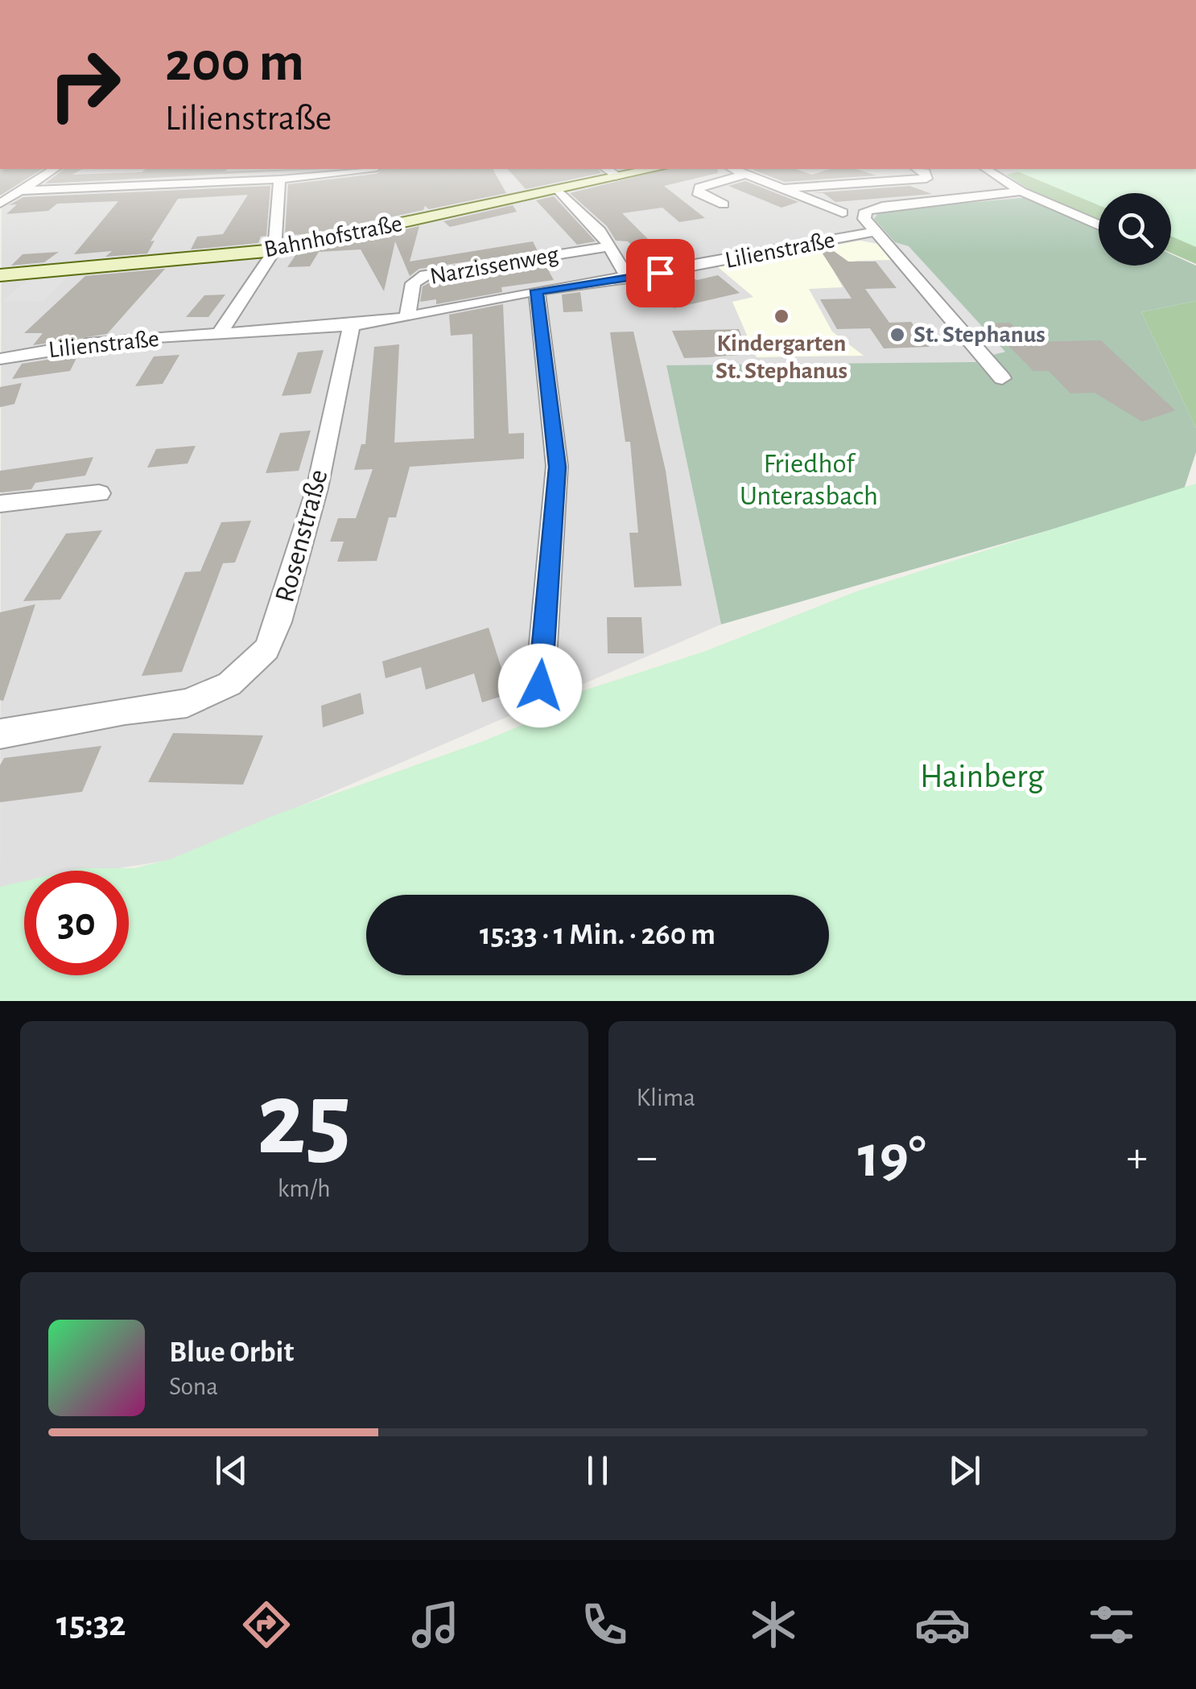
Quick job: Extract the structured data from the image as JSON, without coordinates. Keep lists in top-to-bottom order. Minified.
{"streets":{"street":["Bahnhofstraße","Lilienstraße","Narzissenweg","Rosenstraße"]},"crossings":[["Lilienstraße","Narzissenweg"],["Lilienstraße","Rosenstraße"]],"parks":["Friedhof Unterasbach","Hainberg"],"places":["Kindergarten St. Stephanus","St. Stephanus"],"page":{"turn":["200 m","Lilienstraße"],"limit":"30","trip":"15:33 · 1 Min. · 260 m","tile":[["25","km/h"],"Klima"],"heat":["−","19°","+"],"song":["Blue Orbit","Sona"],"tabs":"15:32"}}
